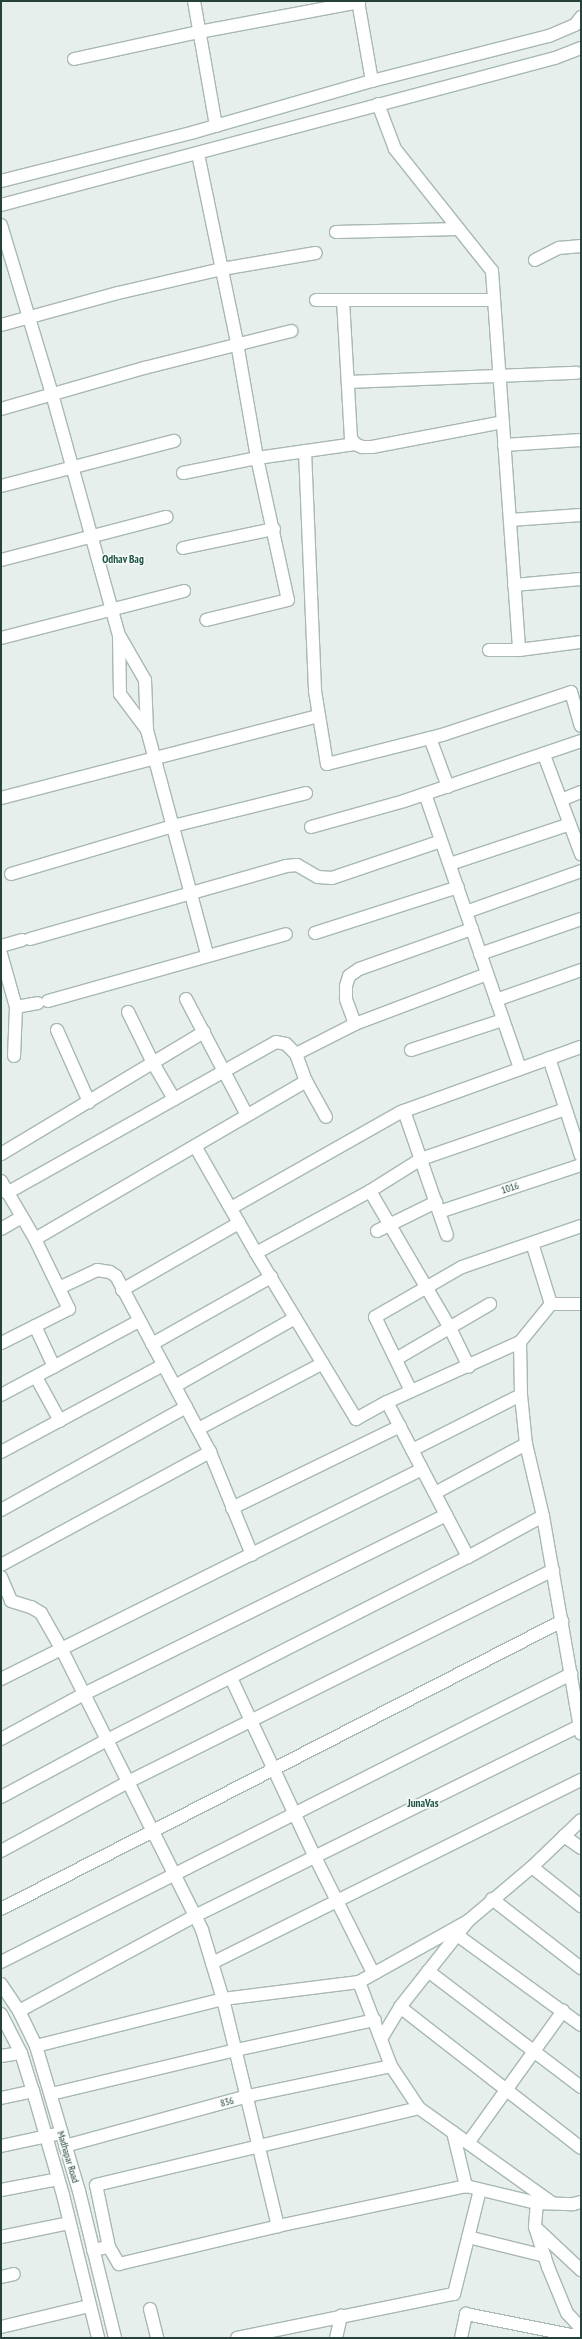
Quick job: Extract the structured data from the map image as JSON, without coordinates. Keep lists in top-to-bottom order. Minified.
{"streets":{"street":["1016","836","Madhapar Road"]},"crossings":[["836","Madhapar Road"]],"districts":["Odhav Bag","JunaVas"]}
